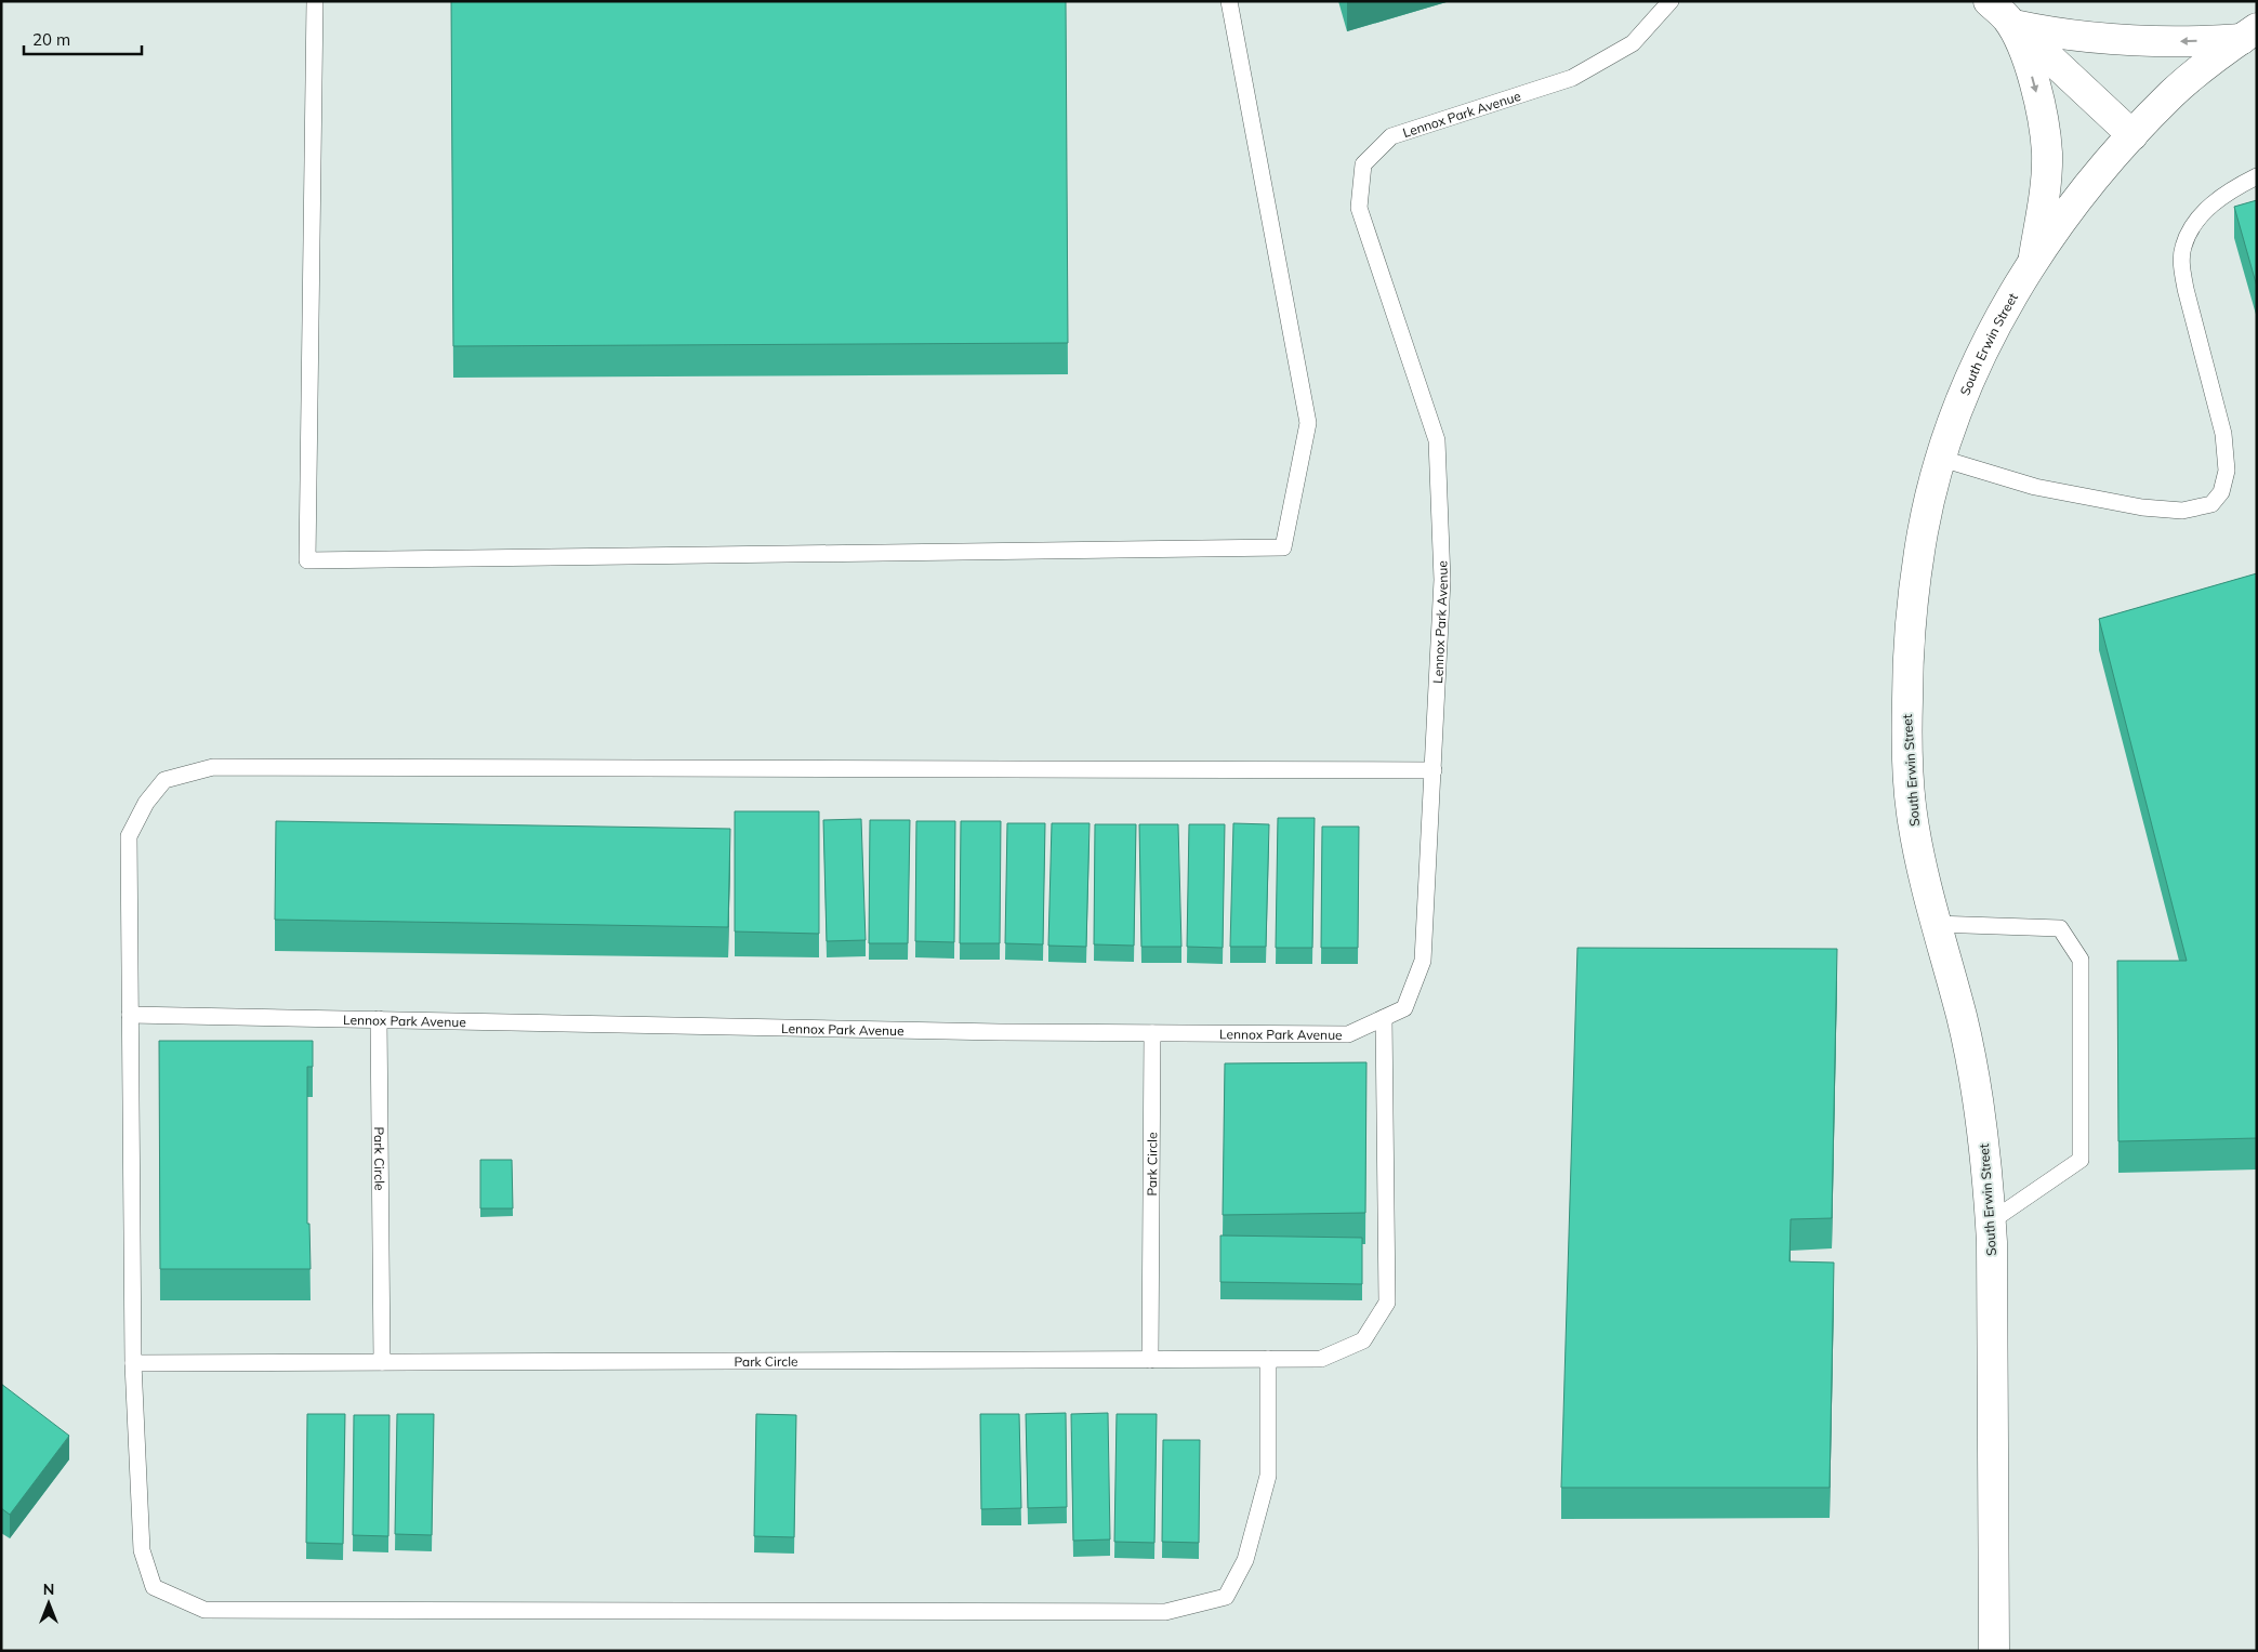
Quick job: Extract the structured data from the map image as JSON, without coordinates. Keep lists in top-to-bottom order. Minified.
{"streets":{"street":["South Erwin Street"],"lane":["Lennox Park Avenue","Park Circle"]},"crossings":[["Lennox Park Avenue","Park Circle"]],"scale_bar":"20 m","north":"top"}
